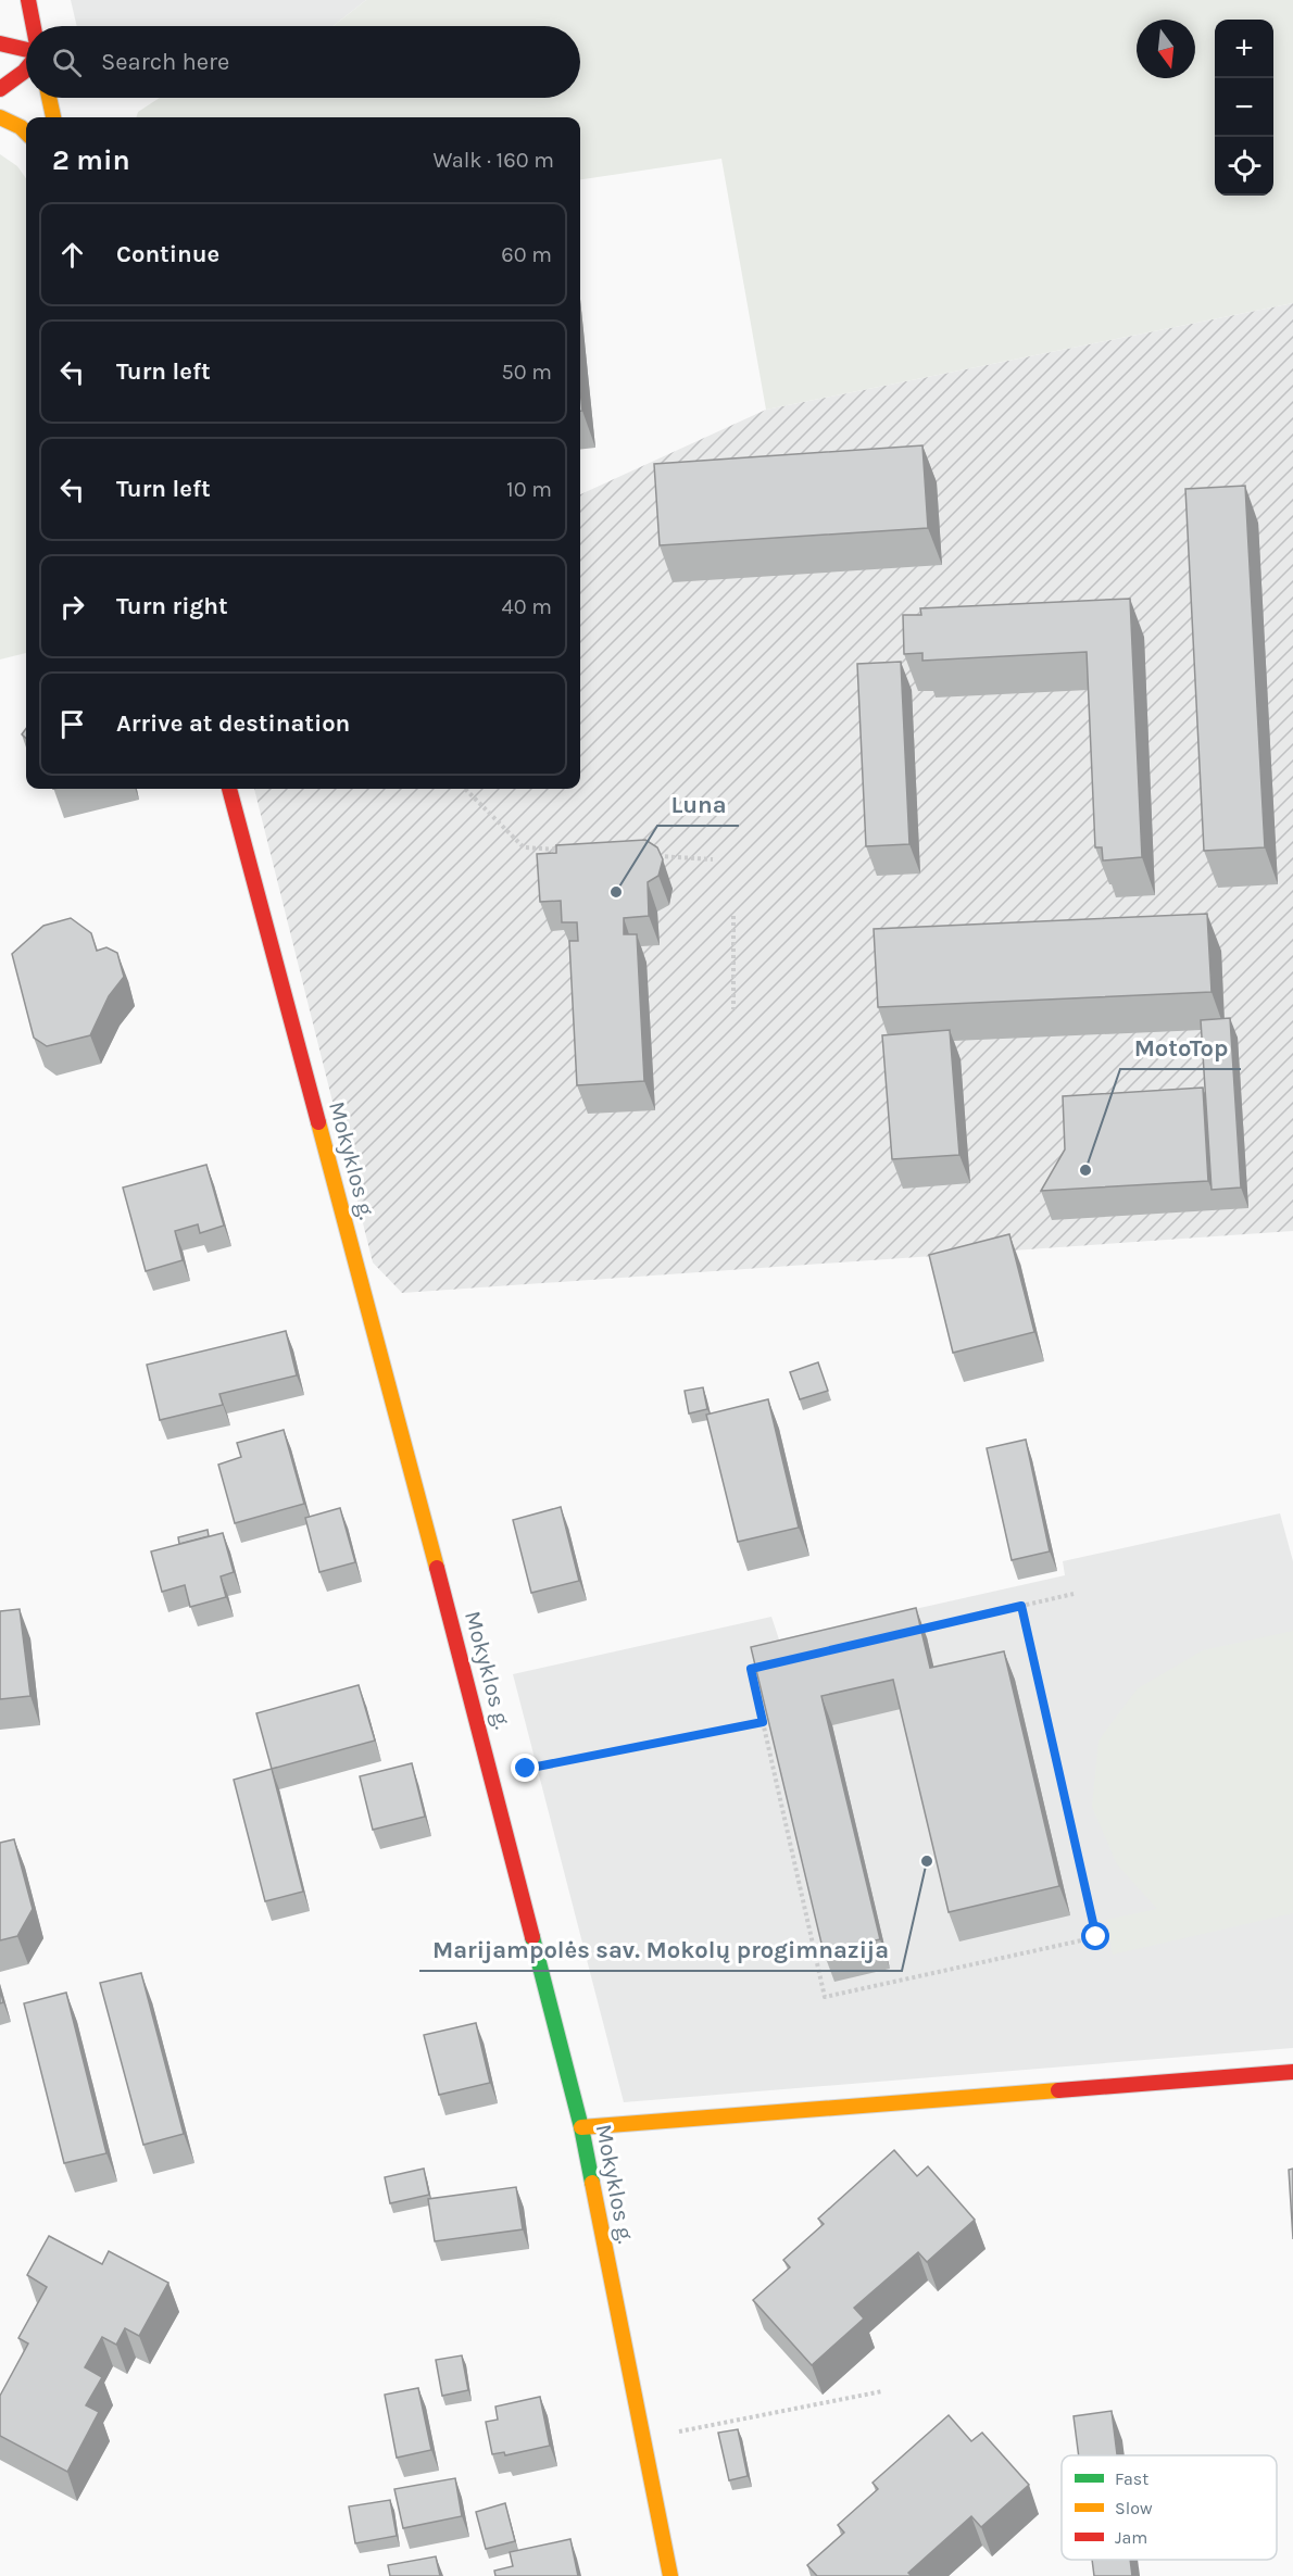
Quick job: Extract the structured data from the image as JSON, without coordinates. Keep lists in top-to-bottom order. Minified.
{"streets":{"main road":["Mokyklos g."]},"places":["Luna","MotoTop","Marijampolės sav. Mokolų progimnazija"],"legend":["Fast","Slow","Jam"],"north":"bottom","page":{"map_buttons":["+","−"],"search":"Search here","heading":["2 min","Walk · 160 m"],"list":[["Continue","60 m"],["Turn left","50 m"],["Turn left","10 m"],["Turn right","40 m"],"Arrive at destination"]}}
